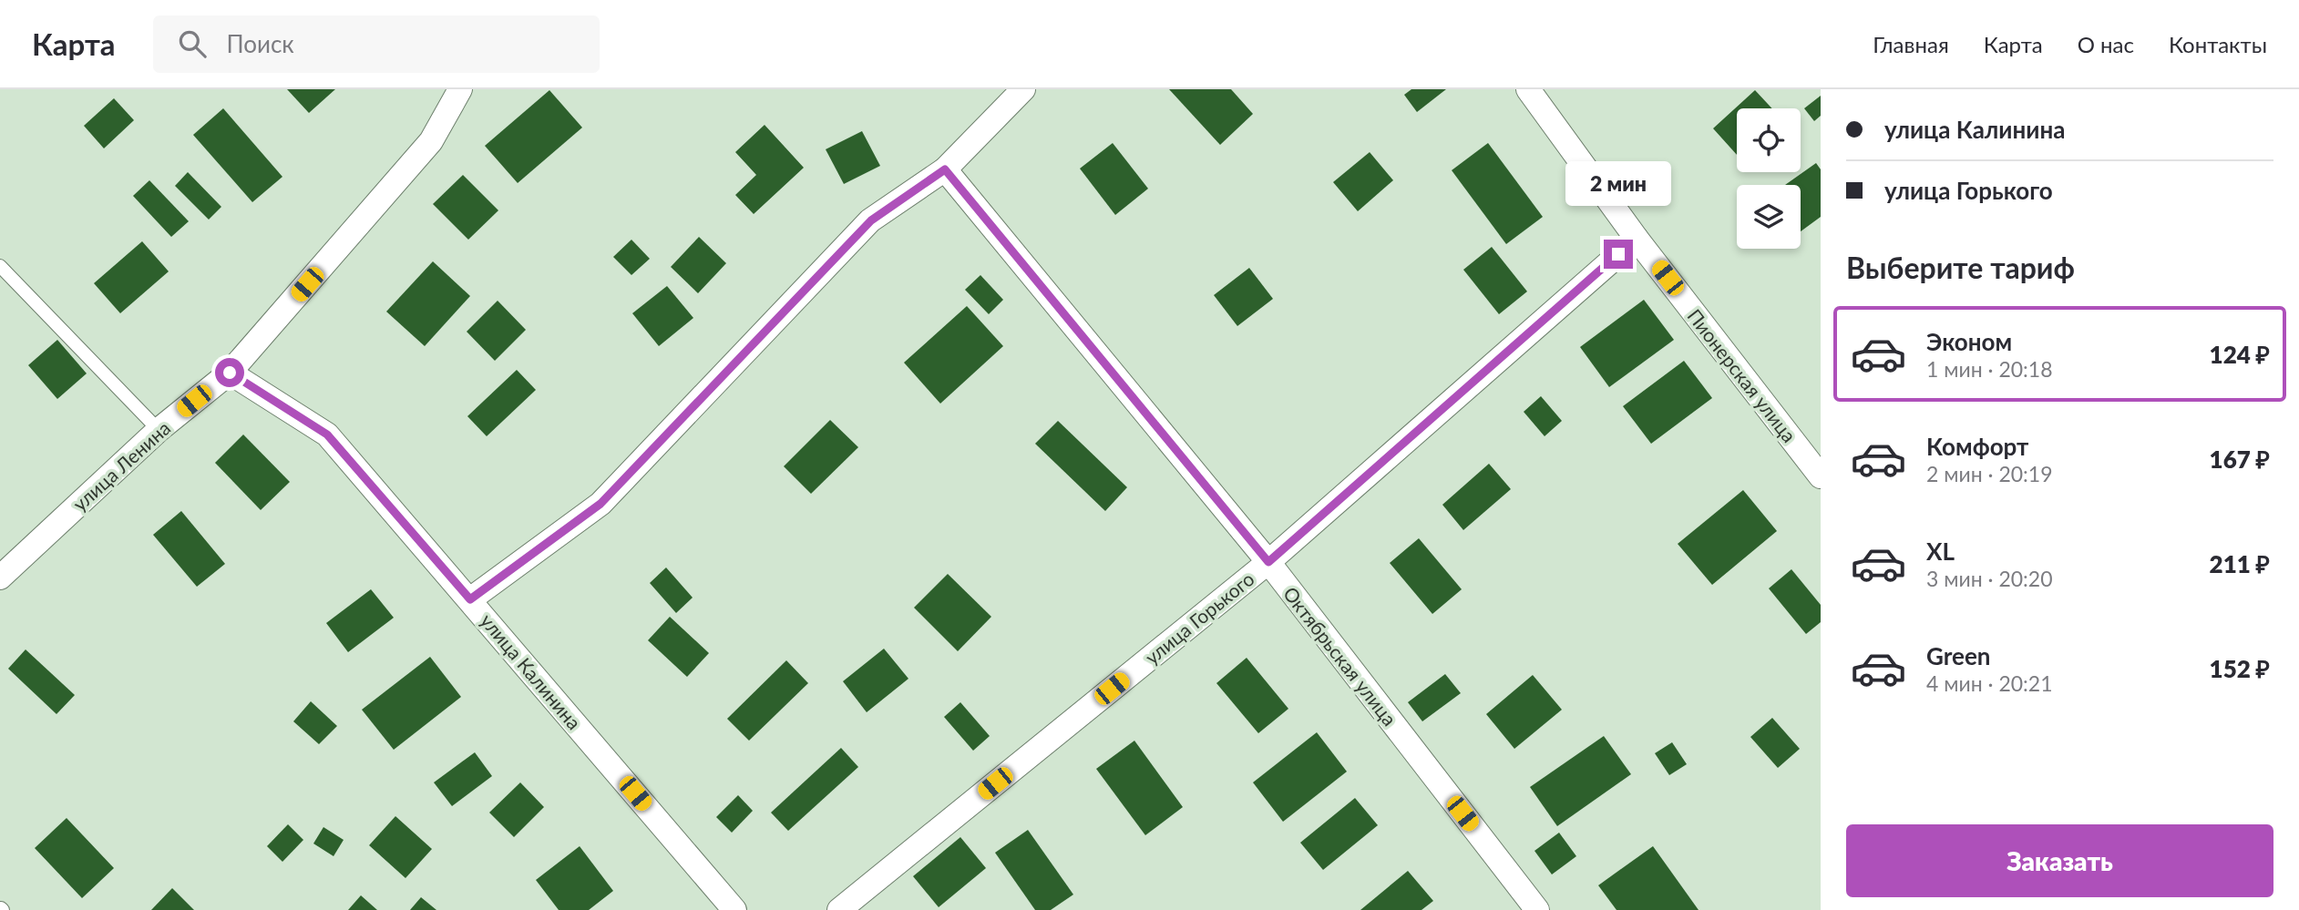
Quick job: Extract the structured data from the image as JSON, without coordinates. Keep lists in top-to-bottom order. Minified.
{"streets":{"street":["Пионерская улица","улица Ленина","улица Горького","Октябрьская улица","улица Калинина"]},"crossings":[["Пионерская улица","улица Горького"],["улица Ленина","улица Калинина"],["улица Горького","Октябрьская улица"]],"page":{"header":"Карта","search":"Поиск","nav":["Главная","Карта","О нас","Контакты"],"banner":["улица Калинина","улица Горького"],"bubble":"2 мин","heading":"Выберите тариф","list":[{"name":"Эконом","note":"1 мин · 20:18","value":"124 ₽"},{"name":"Комфорт","note":"2 мин · 20:19","value":"167 ₽"},{"name":"XL","note":"3 мин · 20:20","value":"211 ₽"},{"name":"Green","note":"4 мин · 20:21","value":"152 ₽"}],"buttons":"Заказать"}}
